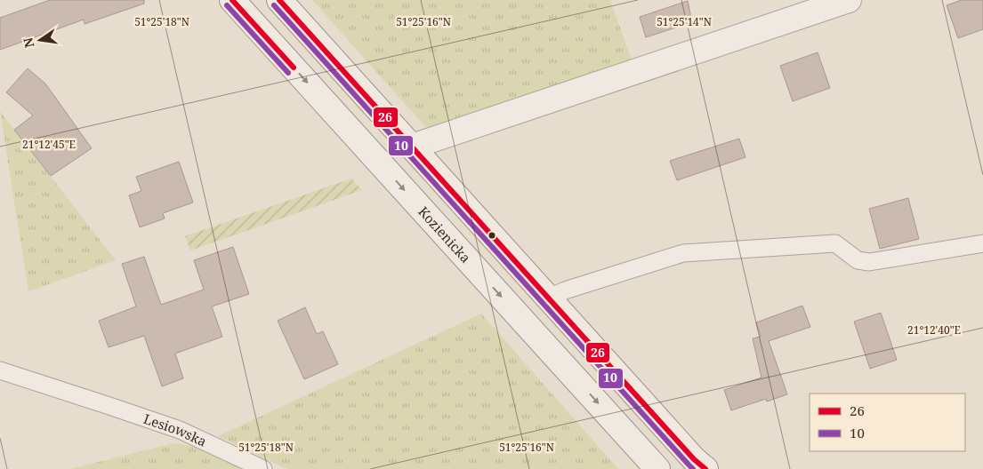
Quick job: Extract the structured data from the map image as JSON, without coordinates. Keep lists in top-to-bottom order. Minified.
{"streets":{"main road":["Kozienicka"],"lane":["Lesiowska"]},"lines":["transit line 26","transit line 10"],"legend":["26","10"],"north":"left","coordinates":["51°25'18\"N","51°25'16\"N","51°25'14\"N","21°12'45\"E","21°12'40\"E"]}
